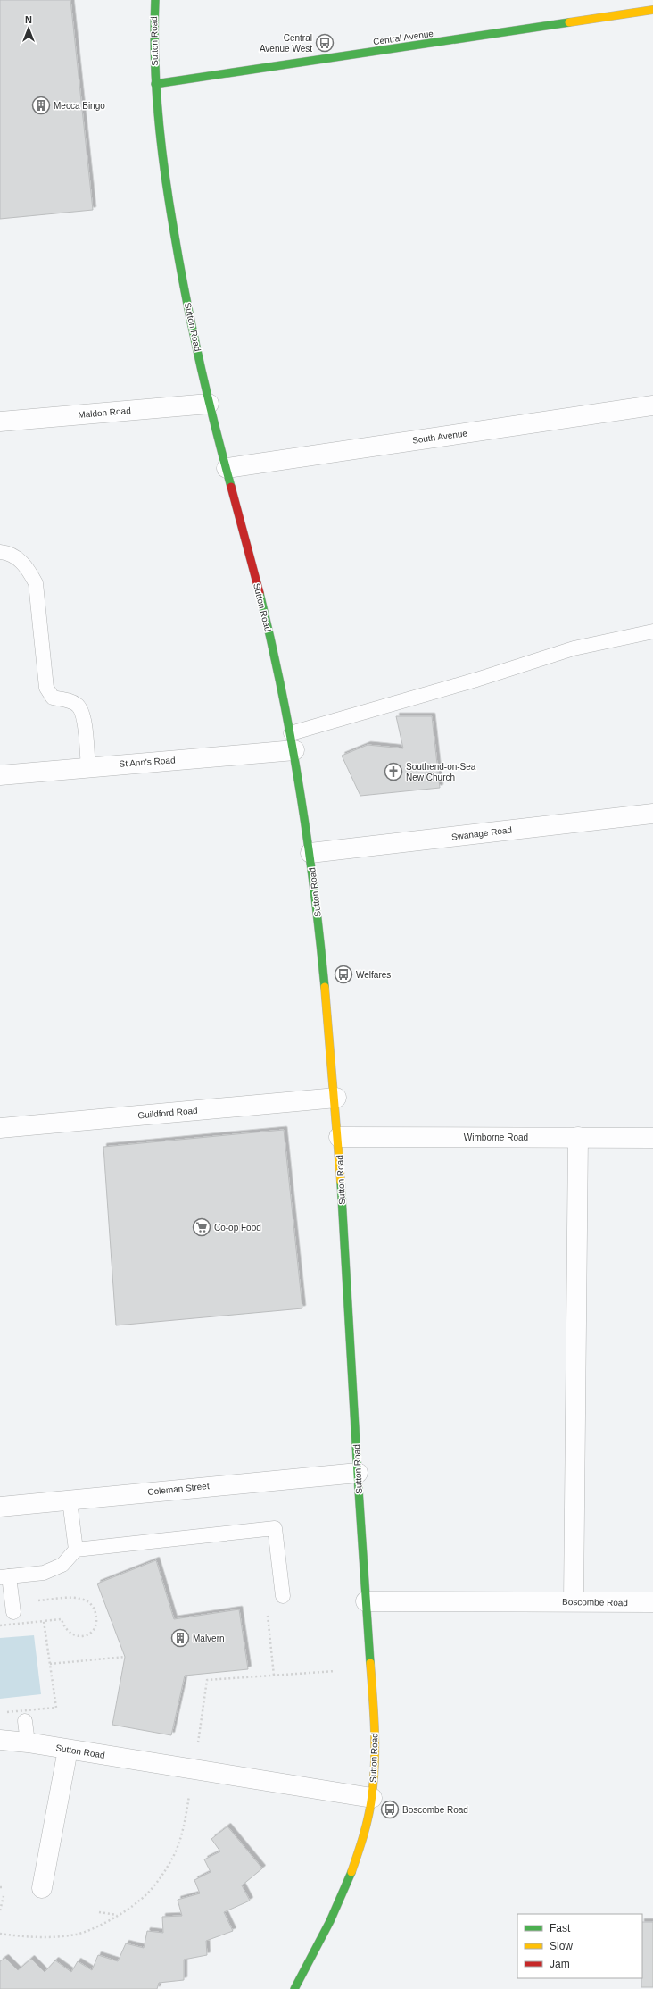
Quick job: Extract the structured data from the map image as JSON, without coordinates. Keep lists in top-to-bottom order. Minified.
{"streets":{"main road":["Central Avenue","Sutton Road"],"street":["Maldon Road","South Avenue","St Ann's Road","Swanage Road","Guildford Road","Wimborne Road","Coleman Street","Boscombe Road"]},"crossings":[["Central Avenue","Sutton Road"],["Sutton Road","Maldon Road"],["Sutton Road","South Avenue"],["Sutton Road","St Ann's Road"],["Sutton Road","Swanage Road"],["Sutton Road","Guildford Road"],["Sutton Road","Wimborne Road"],["Sutton Road","Coleman Street"],["Sutton Road","Boscombe Road"]],"places":{"bus stop":["Central Avenue West","Welfares","Boscombe Road"],"building":["Mecca Bingo","Malvern"],"church":["Southend-on-Sea New Church"],"supermarket":["Co-op Food"]},"legend":["Fast","Slow","Jam"],"north":"top"}
